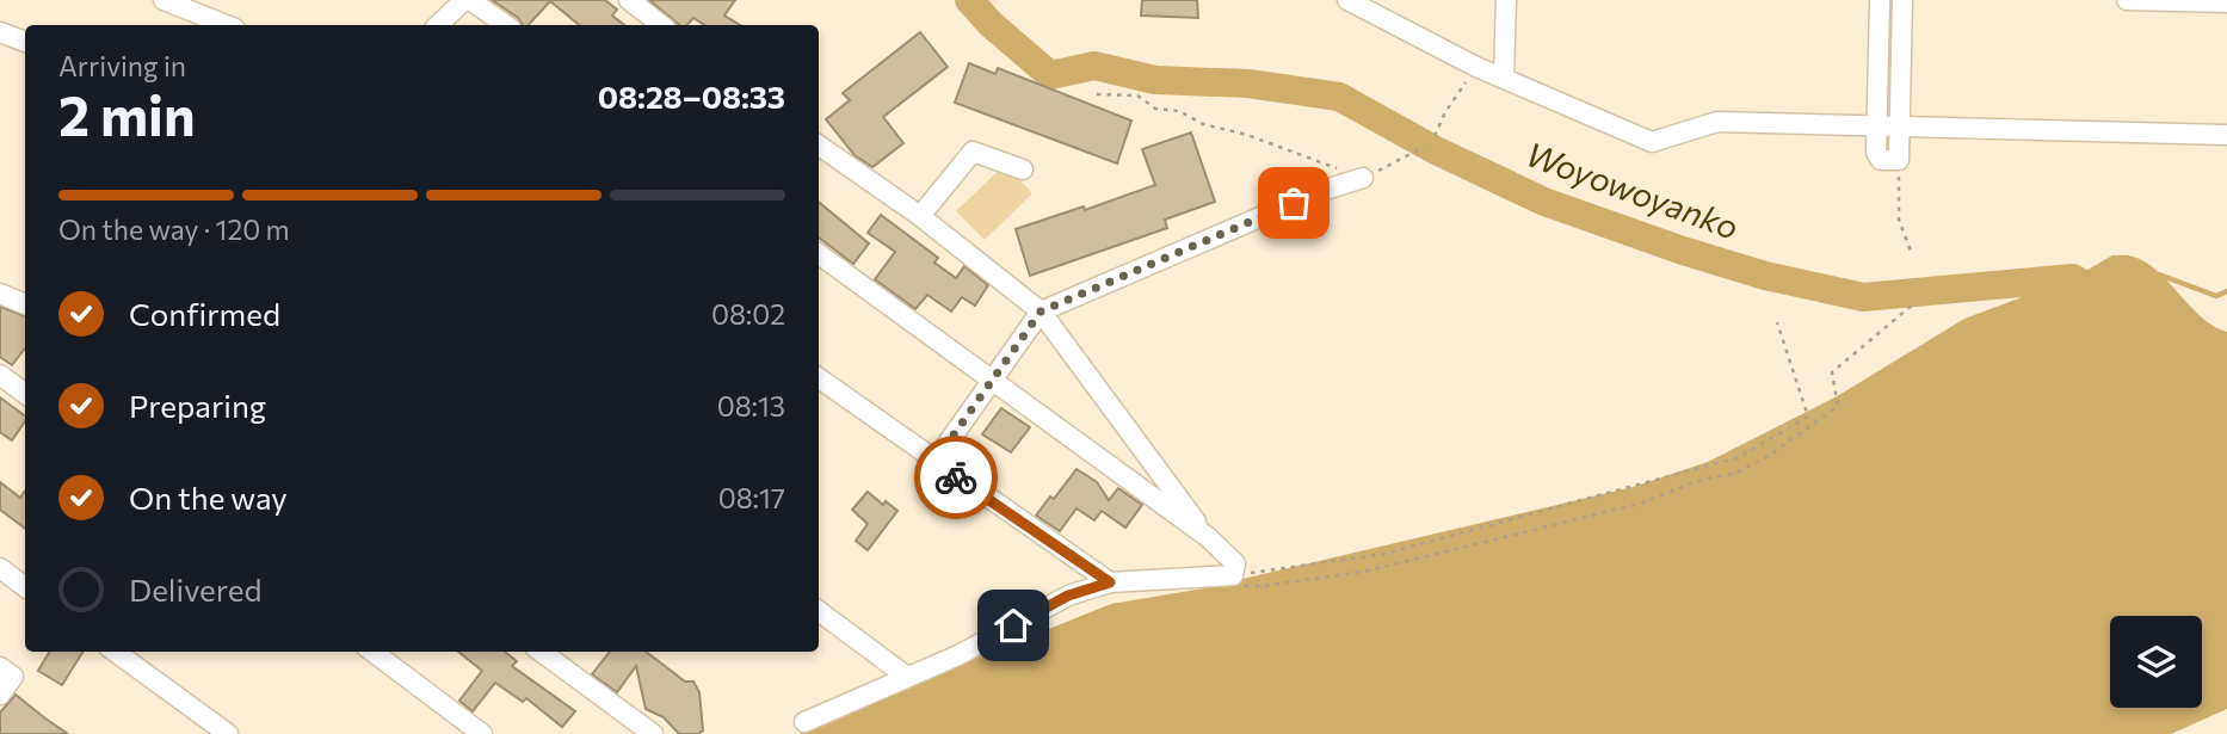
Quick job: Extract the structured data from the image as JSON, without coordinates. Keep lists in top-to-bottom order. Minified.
{"water":["Woyowoyanko"],"page":{"heading":["2 min","Arriving in","08:28–08:33"],"bar":"On the way · 120 m","list":[["Confirmed","08:02"],["Preparing","08:13"],["On the way","08:17"],"Delivered"]}}
